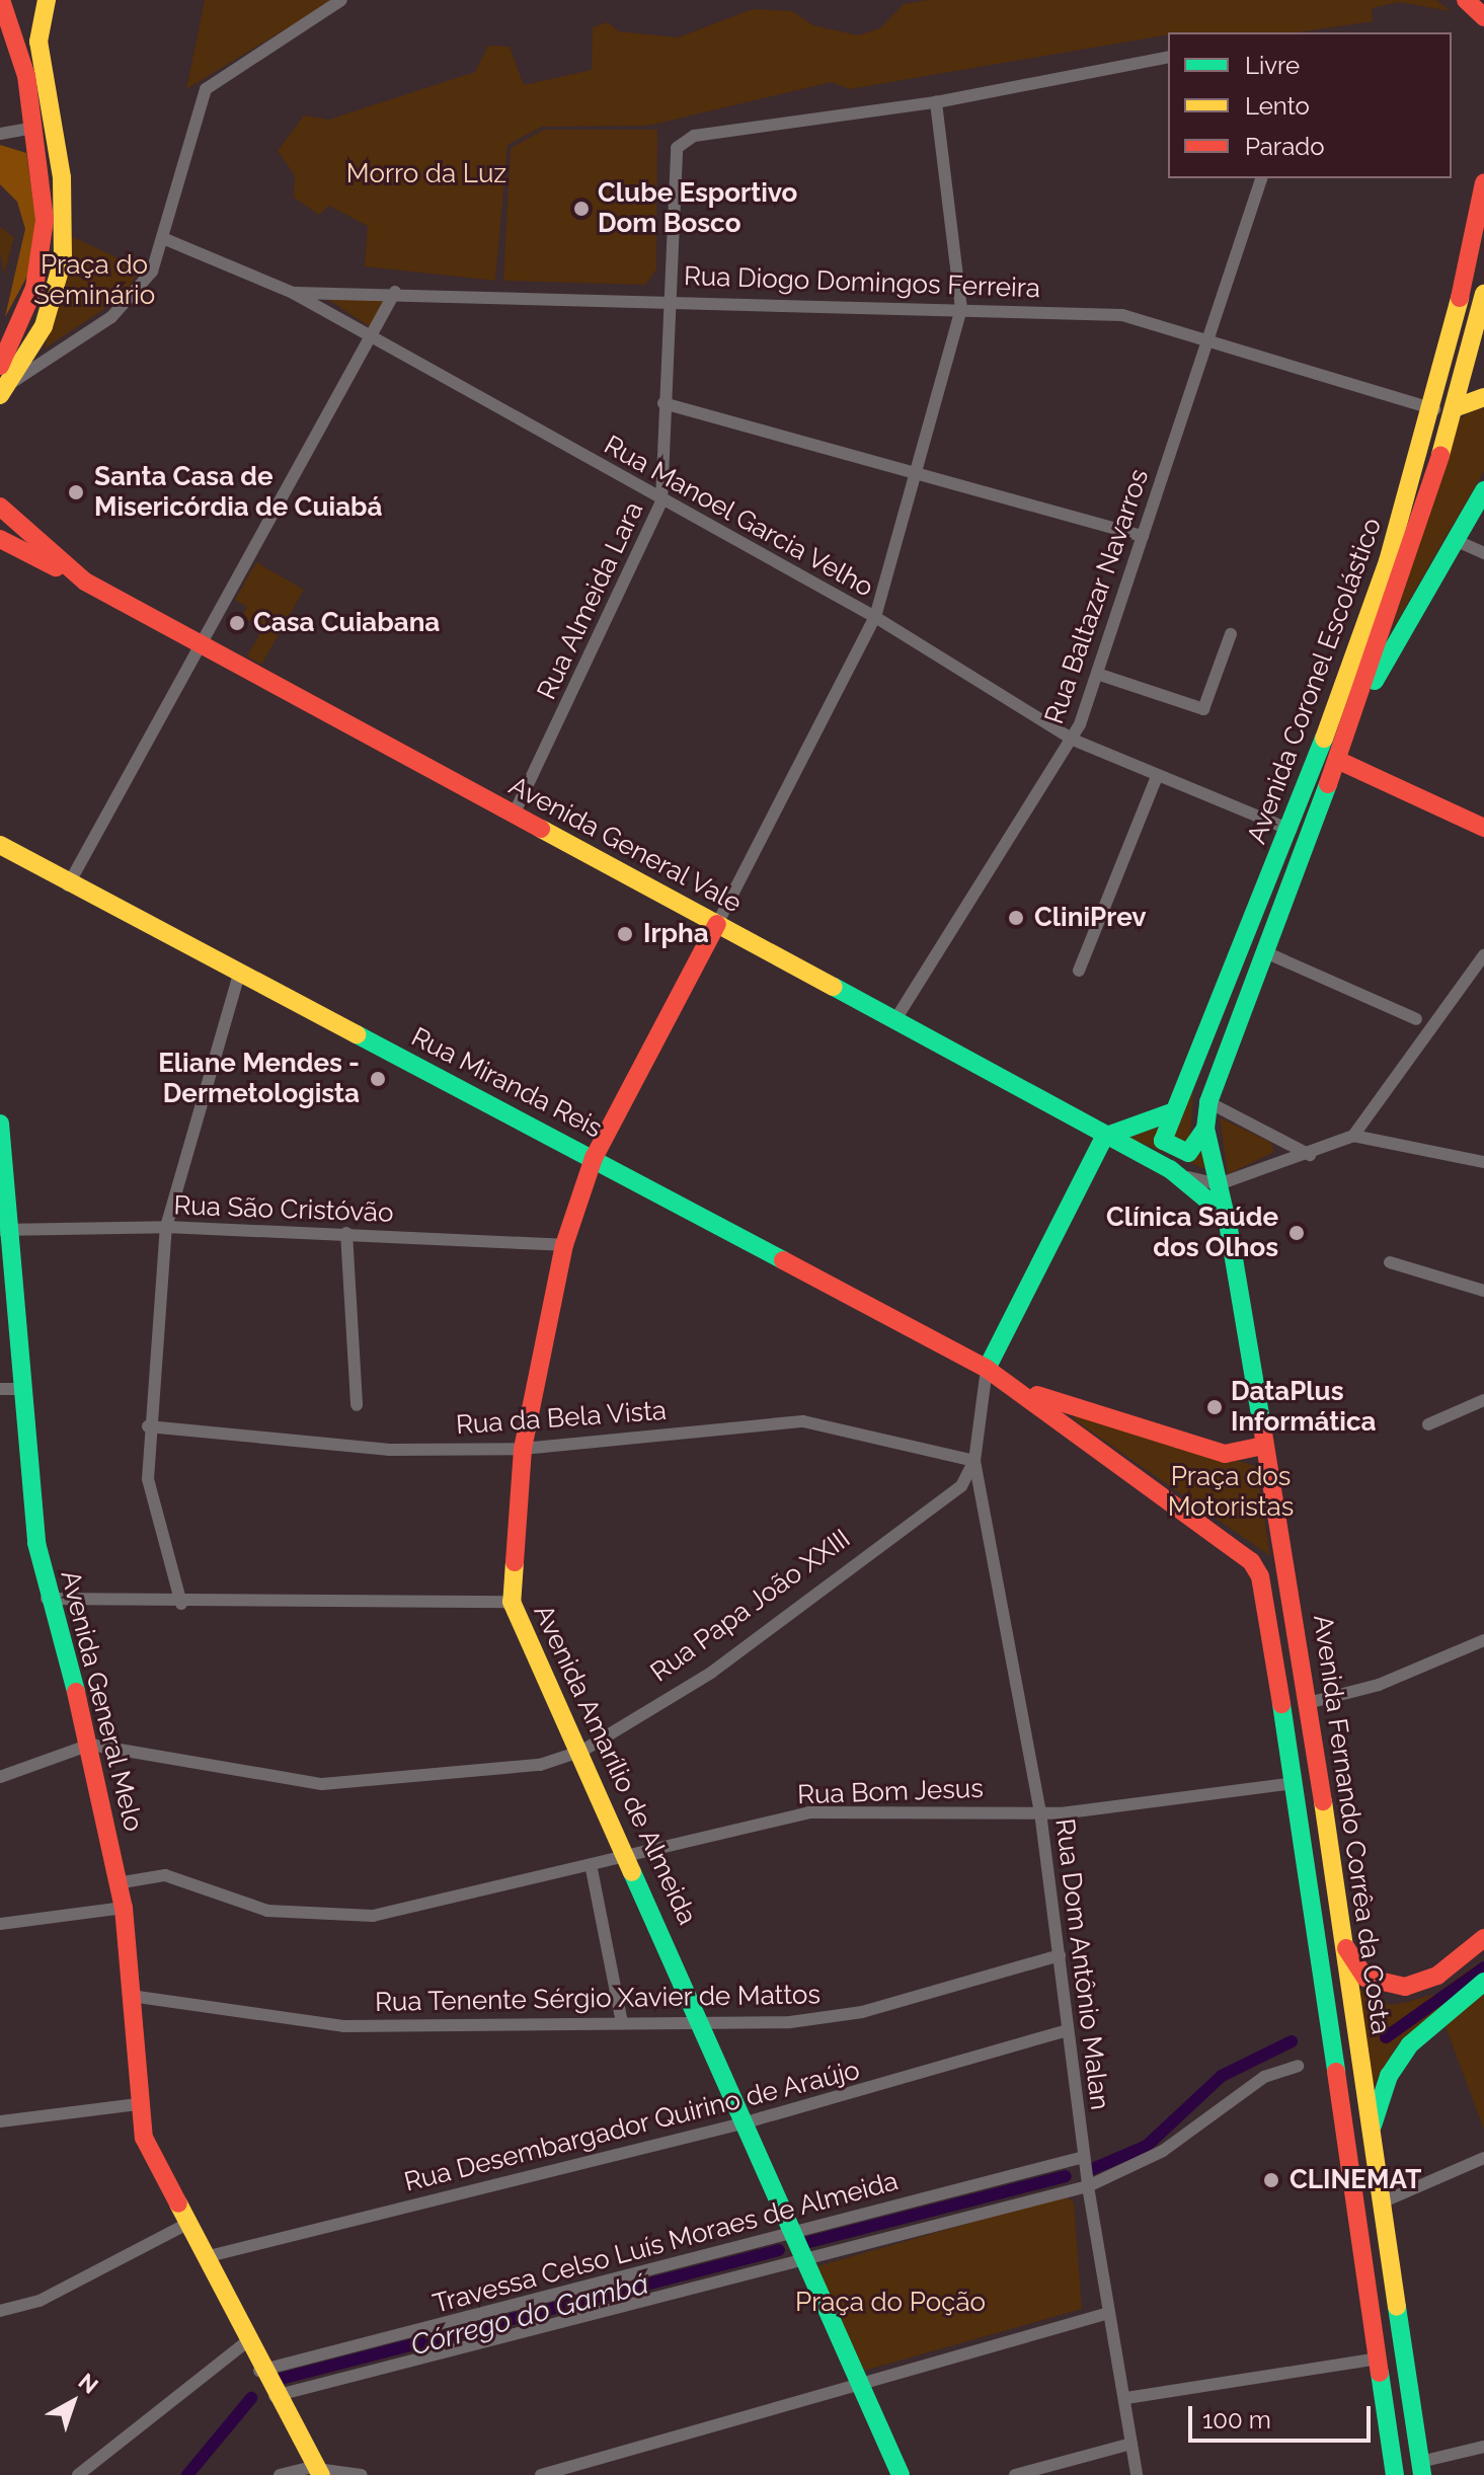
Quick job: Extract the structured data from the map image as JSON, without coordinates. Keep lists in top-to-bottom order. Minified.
{"streets":{"main road":["Avenida Coronel Escolástico","Avenida General Vale","Rua Miranda Reis","Rua Papa João XXIII","Avenida General Melo","Avenida Amarílio de Almeida","Avenida Fernando Corrêa da Costa"],"street":["Rua Diogo Domingos Ferreira","Rua Manoel Garcia Velho","Rua Baltazar Navarros","Rua Almeida Lara","Rua São Cristóvão","Rua da Bela Vista","Rua Bom Jesus","Rua Dom Antônio Malan","Rua Tenente Sérgio Xavier de Mattos","Rua Desembargador Quirino de Araújo","Travessa Celso Luís Moraes de Almeida"]},"crossings":[["Rua Diogo Domingos Ferreira","Rua Manoel Garcia Velho"],["Rua Diogo Domingos Ferreira","Rua Baltazar Navarros"],["Rua Diogo Domingos Ferreira","Rua Almeida Lara"],["Rua Diogo Domingos Ferreira","Avenida Coronel Escolástico"],["Rua Manoel Garcia Velho","Rua Baltazar Navarros"],["Rua Manoel Garcia Velho","Rua Almeida Lara"],["Rua Manoel Garcia Velho","Avenida Coronel Escolástico"],["Rua Baltazar Navarros","Avenida General Vale"],["Rua Almeida Lara","Avenida General Vale"],["Avenida Coronel Escolástico","Avenida Fernando Corrêa da Costa"],["Avenida General Vale","Rua Papa João XXIII"],["Avenida General Vale","Avenida Amarílio de Almeida"],["Avenida General Vale","Avenida Fernando Corrêa da Costa"],["Rua Miranda Reis","Rua Papa João XXIII"],["Rua Miranda Reis","Avenida Amarílio de Almeida"],["Rua São Cristóvão","Avenida General Melo"],["Rua São Cristóvão","Avenida Amarílio de Almeida"],["Rua da Bela Vista","Rua Papa João XXIII"],["Rua da Bela Vista","Avenida Amarílio de Almeida"],["Rua da Bela Vista","Rua Dom Antônio Malan"],["Rua Papa João XXIII","Avenida General Melo"],["Rua Papa João XXIII","Avenida Amarílio de Almeida"],["Rua Papa João XXIII","Rua Dom Antônio Malan"],["Avenida General Melo","Rua Bom Jesus"],["Avenida General Melo","Rua Tenente Sérgio Xavier de Mattos"],["Avenida General Melo","Rua Desembargador Quirino de Araújo"],["Avenida General Melo","Travessa Celso Luís Moraes de Almeida"],["Avenida Amarílio de Almeida","Rua Bom Jesus"],["Avenida Amarílio de Almeida","Rua Tenente Sérgio Xavier de Mattos"],["Avenida Amarílio de Almeida","Rua Desembargador Quirino de Araújo"],["Avenida Amarílio de Almeida","Travessa Celso Luís Moraes de Almeida"],["Rua Bom Jesus","Avenida Fernando Corrêa da Costa"],["Rua Bom Jesus","Rua Dom Antônio Malan"],["Rua Dom Antônio Malan","Rua Tenente Sérgio Xavier de Mattos"],["Rua Dom Antônio Malan","Rua Desembargador Quirino de Araújo"],["Rua Dom Antônio Malan","Travessa Celso Luís Moraes de Almeida"]],"water":["Córrego do Gambá"],"parks":["Morro da Luz","Praça do Seminário","Praça dos Motoristas","Praça do Poção"],"places":["Clube Esportivo Dom Bosco","Santa Casa de Misericórdia de Cuiabá","Casa Cuiabana","CliniPrev","Irpha","Eliane Mendes - Dermetologista","Clínica Saúde dos Olhos","DataPlus Informática","CLINEMAT"],"legend":["Livre","Lento","Parado"],"scale_bar":"100 m","north":"top right"}
